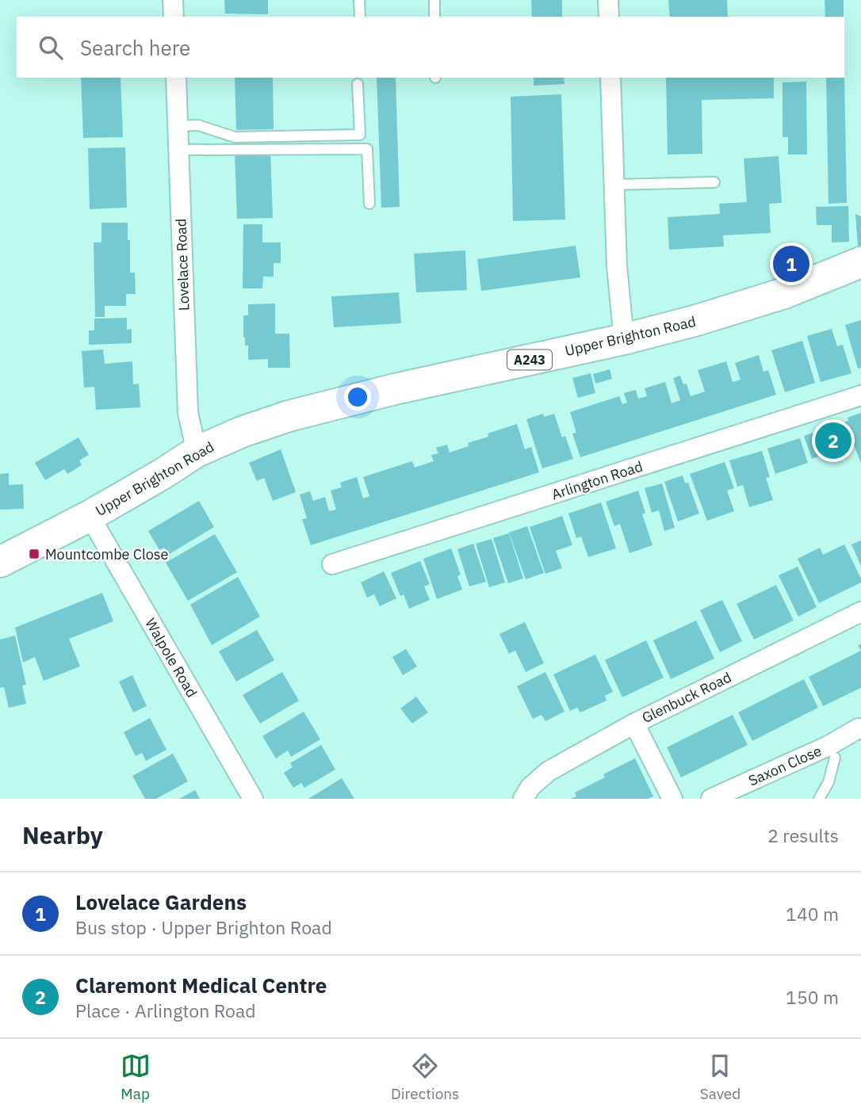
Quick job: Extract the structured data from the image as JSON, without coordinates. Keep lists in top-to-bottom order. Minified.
{"streets":{"main road":["Upper Brighton Road","A243"],"street":["Lovelace Road","Arlington Road","Walpole Road","Glenbuck Road","Saxon Close"]},"crossings":[["Lovelace Road","Upper Brighton Road"],["Upper Brighton Road","Walpole Road"]],"places":{"transit":["Mountcombe Close"]},"page":{"search":"Search here","pins":["1","2"],"heading":["Nearby","2 results"],"list":[{"mark":"1","name":"Lovelace Gardens","note":"Bus stop · Upper Brighton Road","value":"140 m"},{"mark":"2","name":"Claremont Medical Centre","note":"Place · Arlington Road","value":"150 m"}],"nav":["Map","Directions","Saved"]}}
